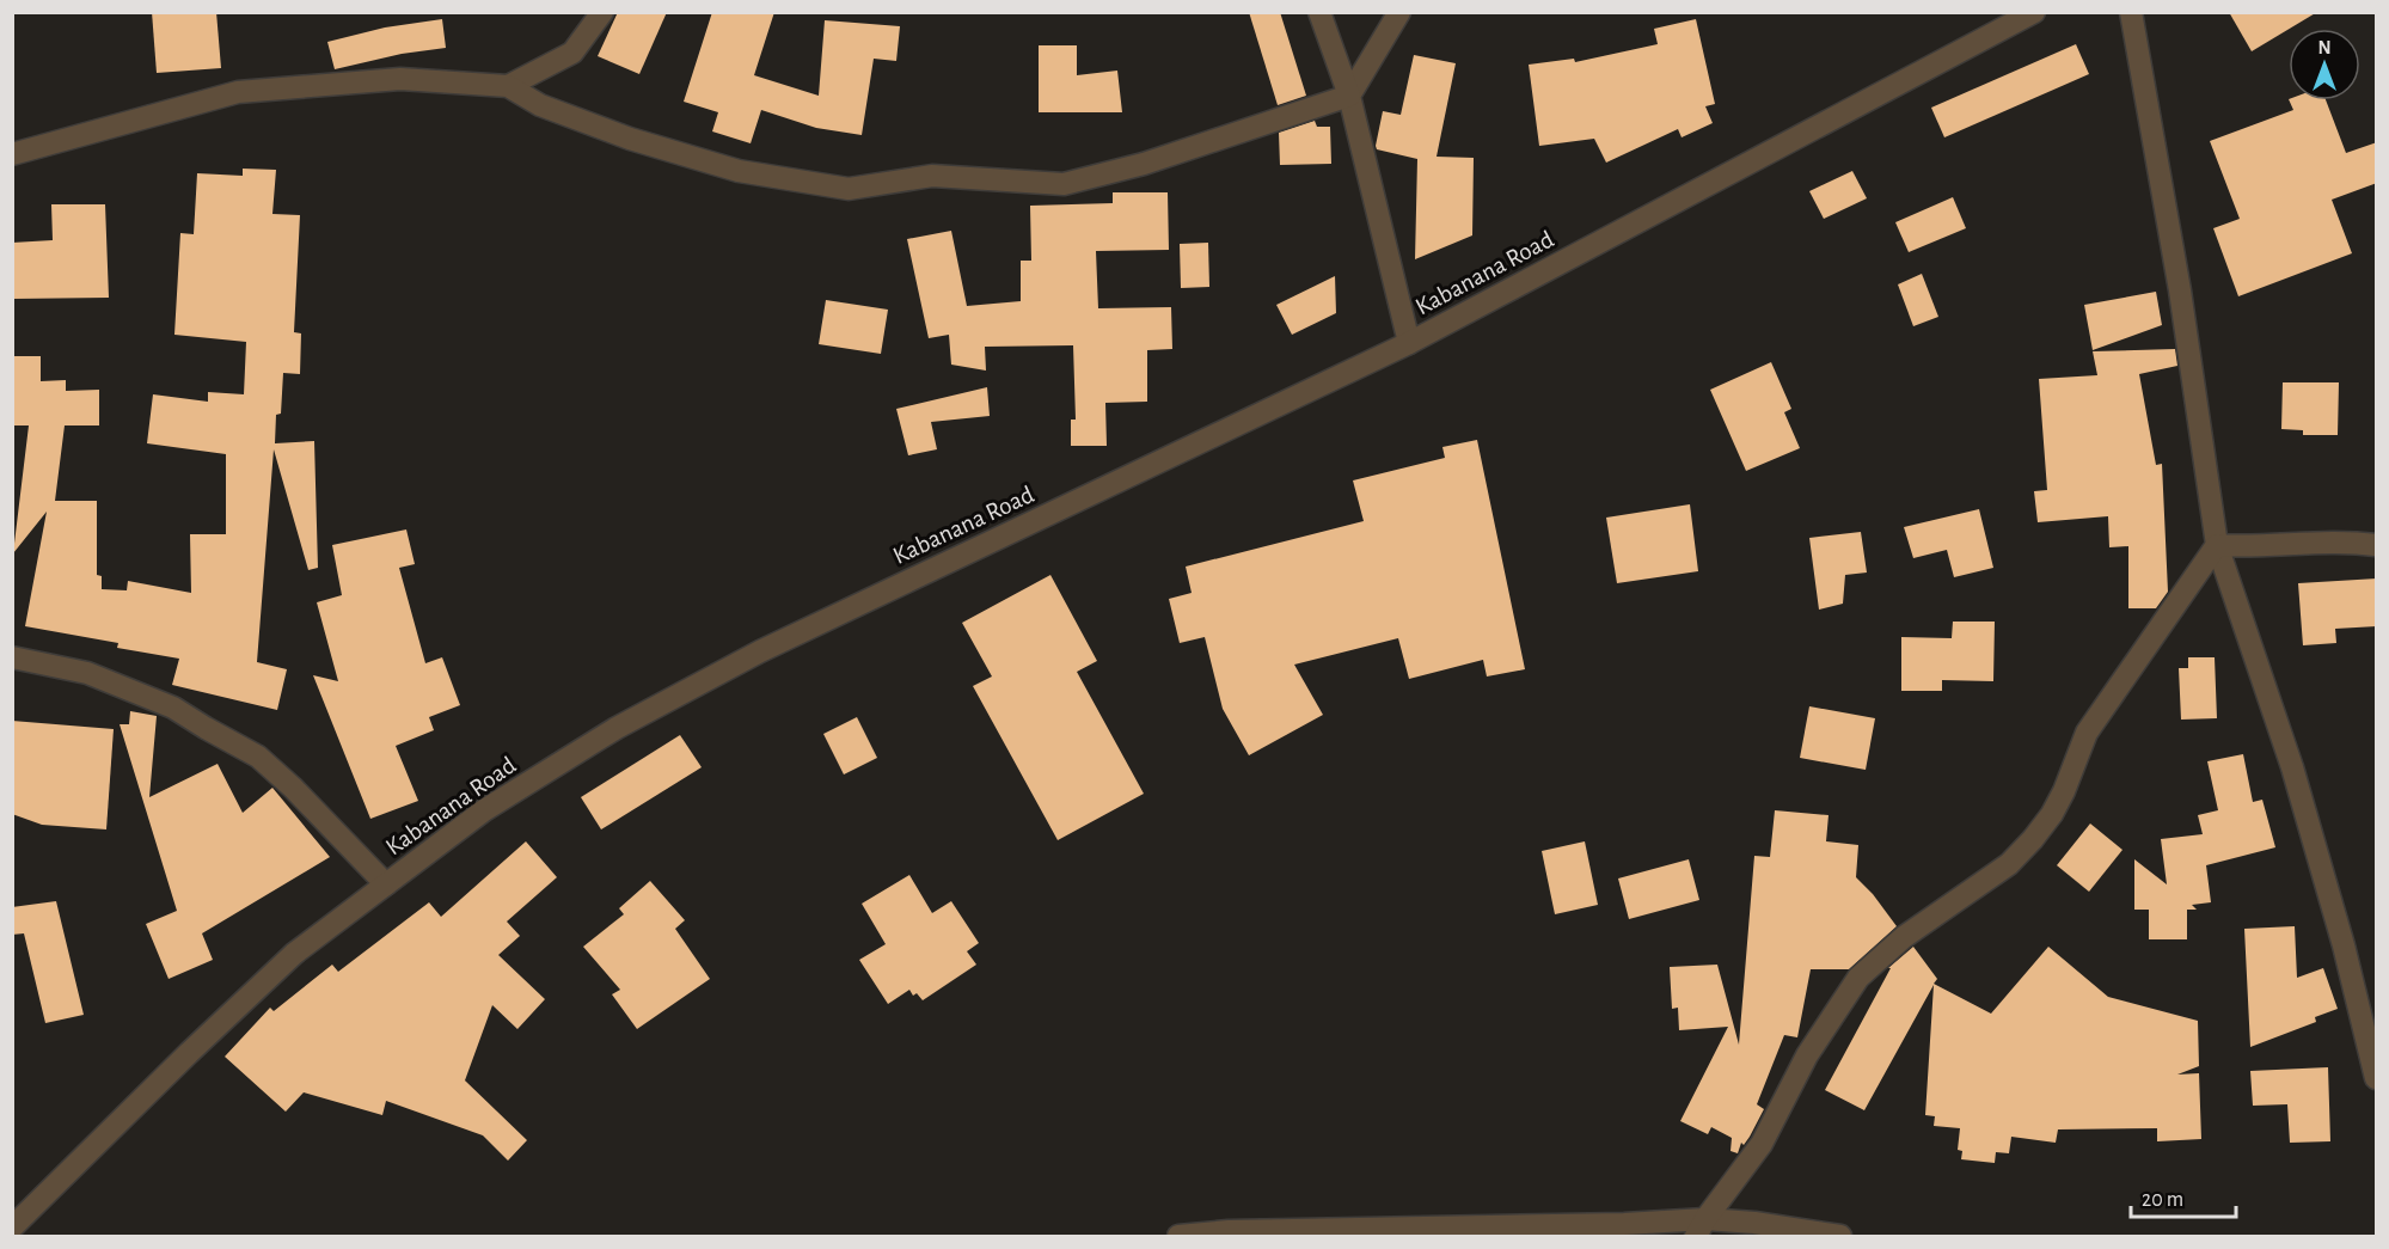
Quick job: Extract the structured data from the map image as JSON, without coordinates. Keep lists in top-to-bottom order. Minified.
{"streets":{"street":["Kabanana Road"]},"scale_bar":"20 m","north":"top"}
